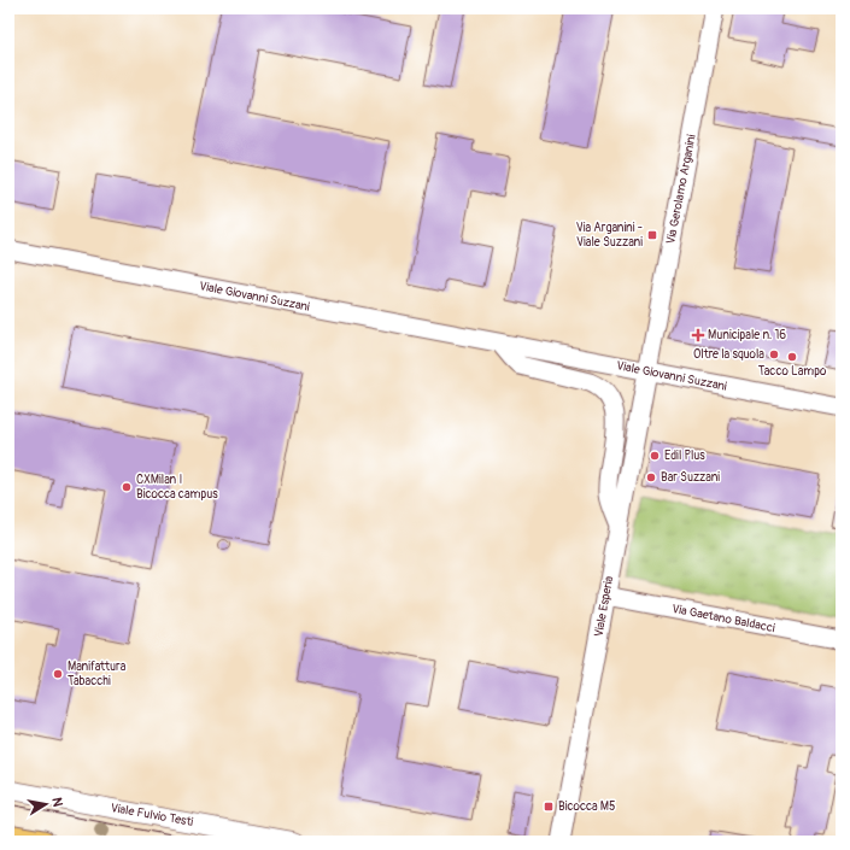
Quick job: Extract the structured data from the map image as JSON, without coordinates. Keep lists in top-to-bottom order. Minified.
{"streets":{"street":["Via Gerolamo Arganini","Viale Giovanni Suzzani","Viale Esperia","Via Gaetano Baldacci","Viale Fulvio Testi"]},"crossings":[["Via Gerolamo Arganini","Viale Giovanni Suzzani"],["Via Gerolamo Arganini","Viale Esperia"],["Viale Giovanni Suzzani","Viale Esperia"],["Viale Esperia","Via Gaetano Baldacci"]],"places":{"transit":["Via Arganini - Viale Suzzani","Bicocca M5"],"health":["Municipale n. 16"],"other":["Oltre la squola","Tacco Lampo","Edil Plus","Bar Suzzani","CXMilan I Bicocca campus","Manifattura Tabacchi"]},"north":"right"}
